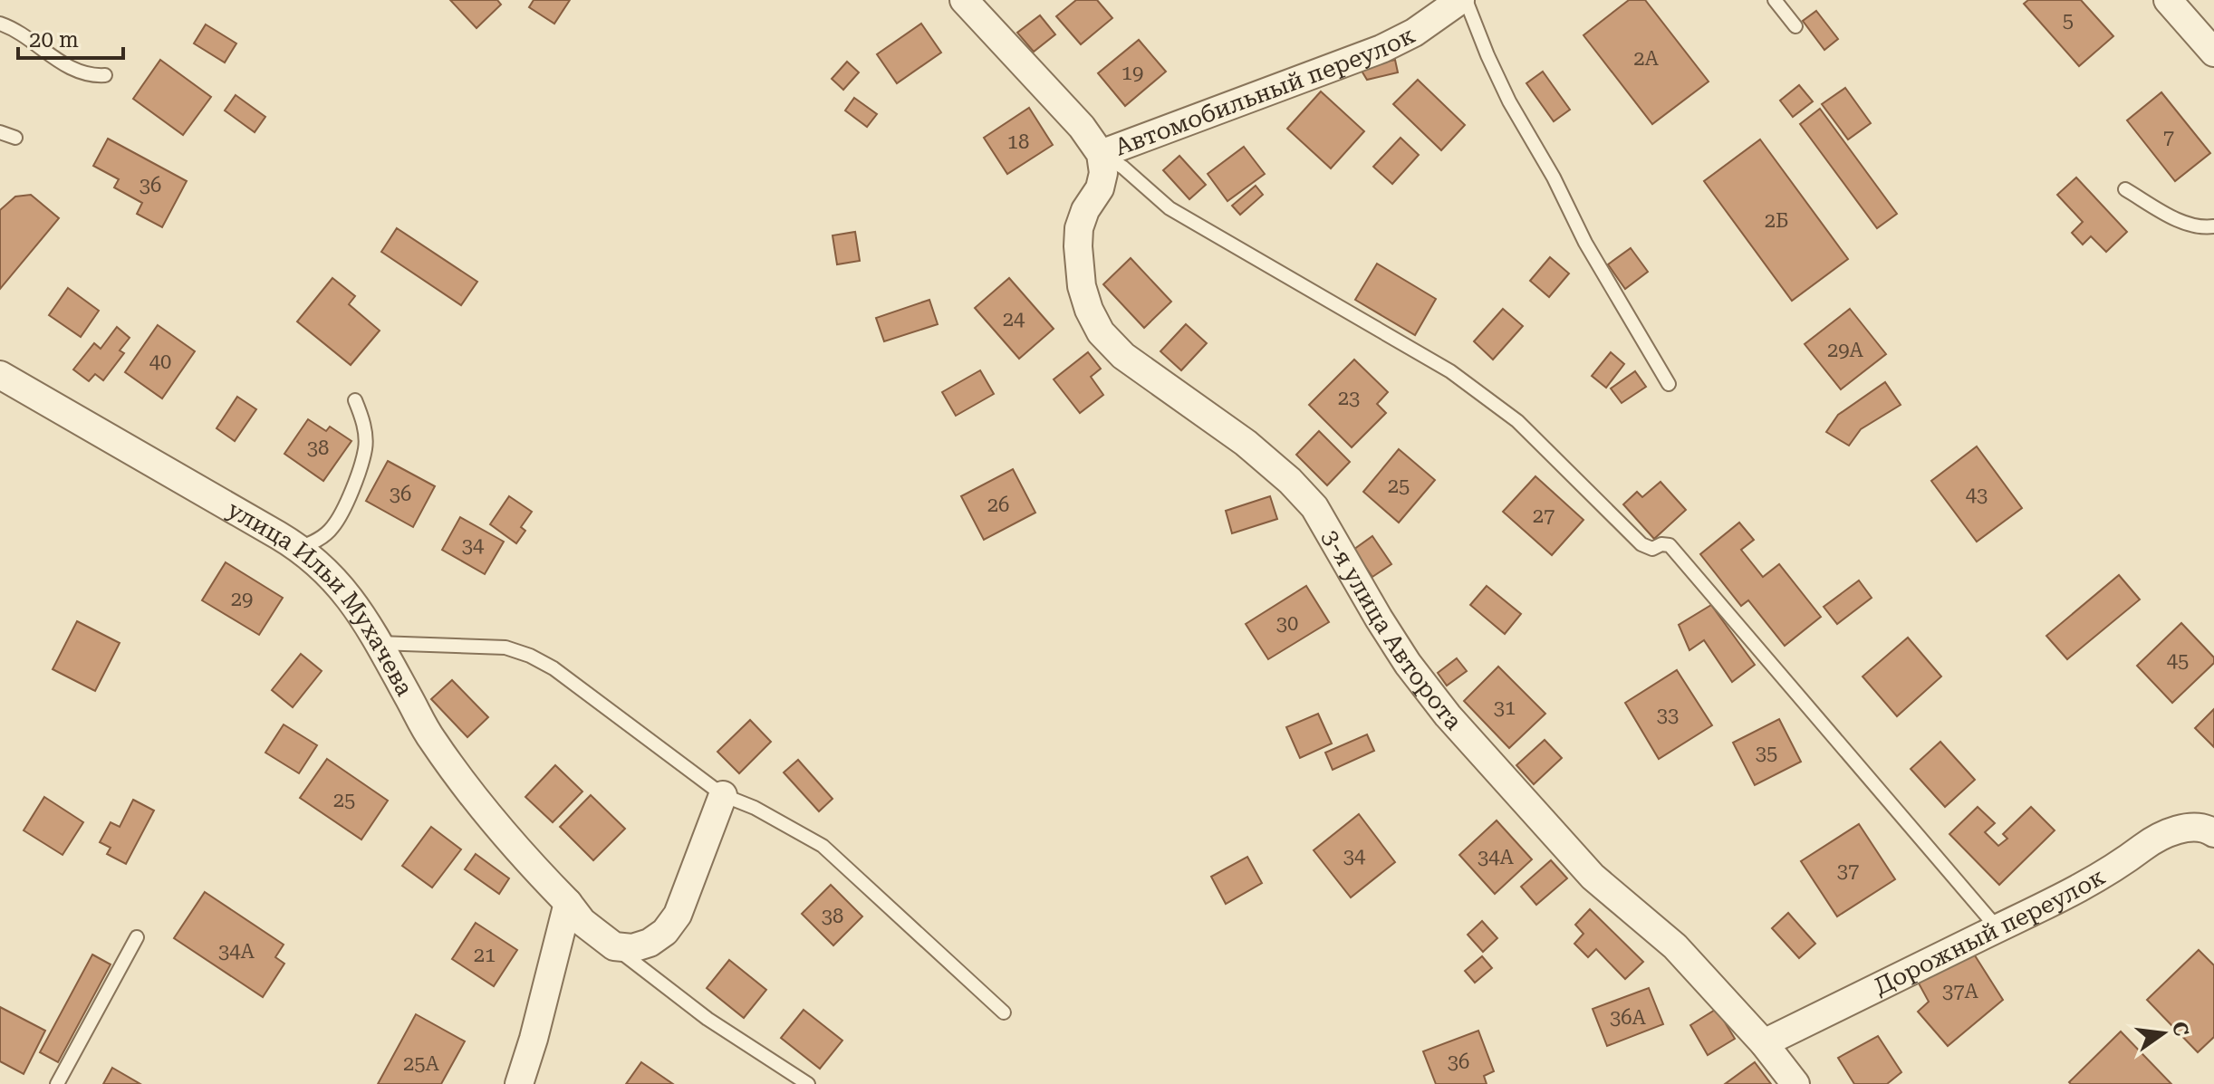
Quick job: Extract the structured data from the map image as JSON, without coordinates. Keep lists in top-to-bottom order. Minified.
{"streets":{"street":["Автомобильный переулок","улица Ильи Мухачева","3-я улица Авторота","Дорожный переулок"]},"crossings":[["Автомобильный переулок","3-я улица Авторота"],["3-я улица Авторота","Дорожный переулок"]],"house_numbers":["5","2А","19","7","18","36","2Б","24","29А","40","23","38","25","36","43","26","27","34","29","30","45","31","33","35","25","34","34А","37","38","34А","21","37А","36А","36","25А"],"scale_bar":"20 m","north":"right"}
